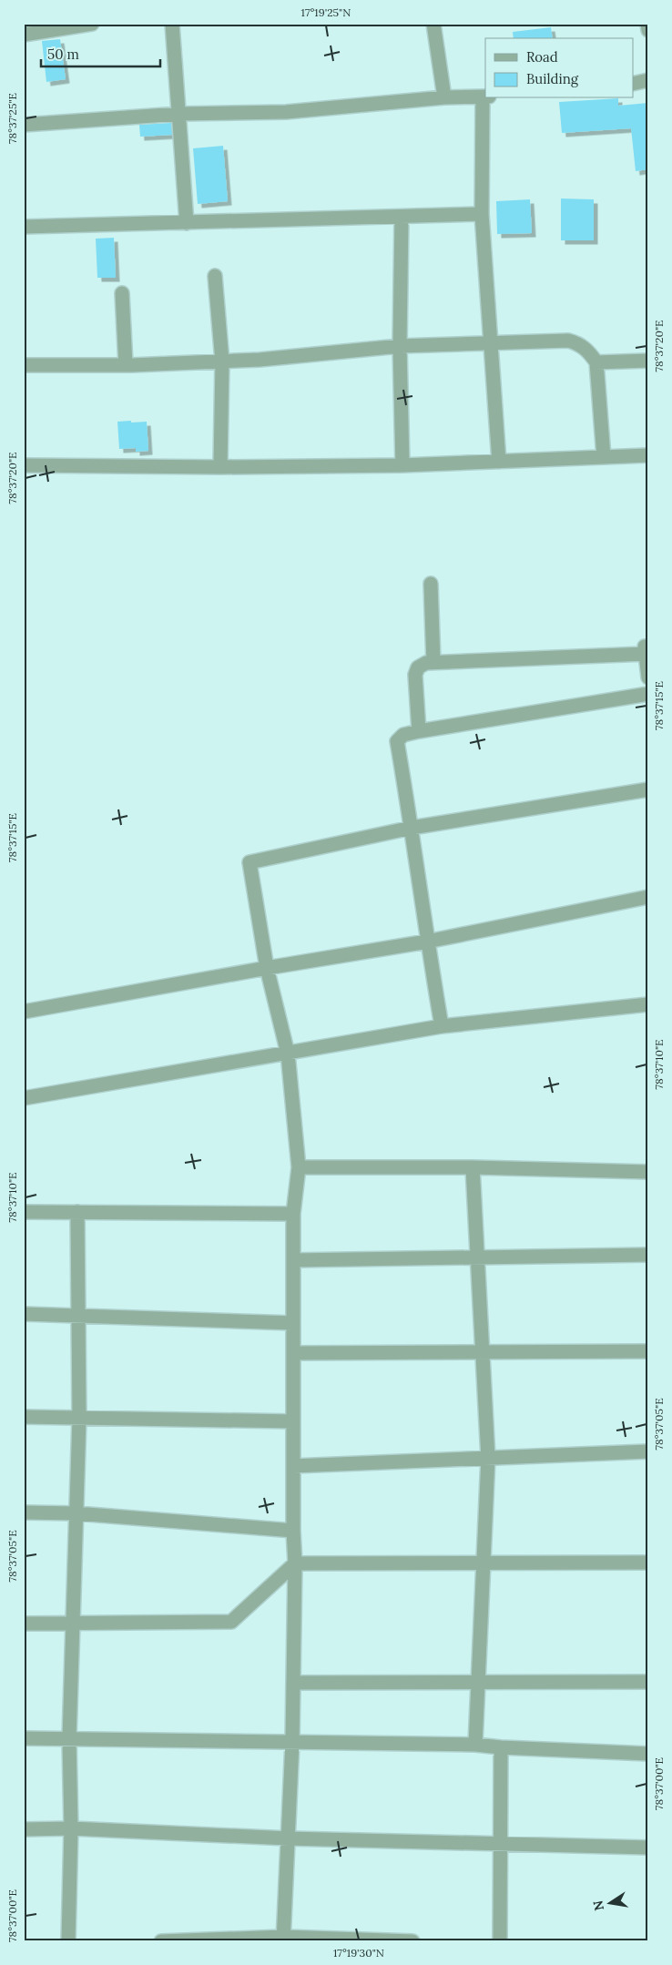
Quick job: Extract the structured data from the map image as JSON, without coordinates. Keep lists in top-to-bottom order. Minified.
{"legend":["Road","Building"],"scale_bar":"50 m","north":"left","coordinates":["17°19'25\"N","78°37'25\"E","78°37'20\"E","78°37'15\"E","78°37'10\"E","78°37'05\"E","78°37'00\"E","17°19'30\"N"]}
